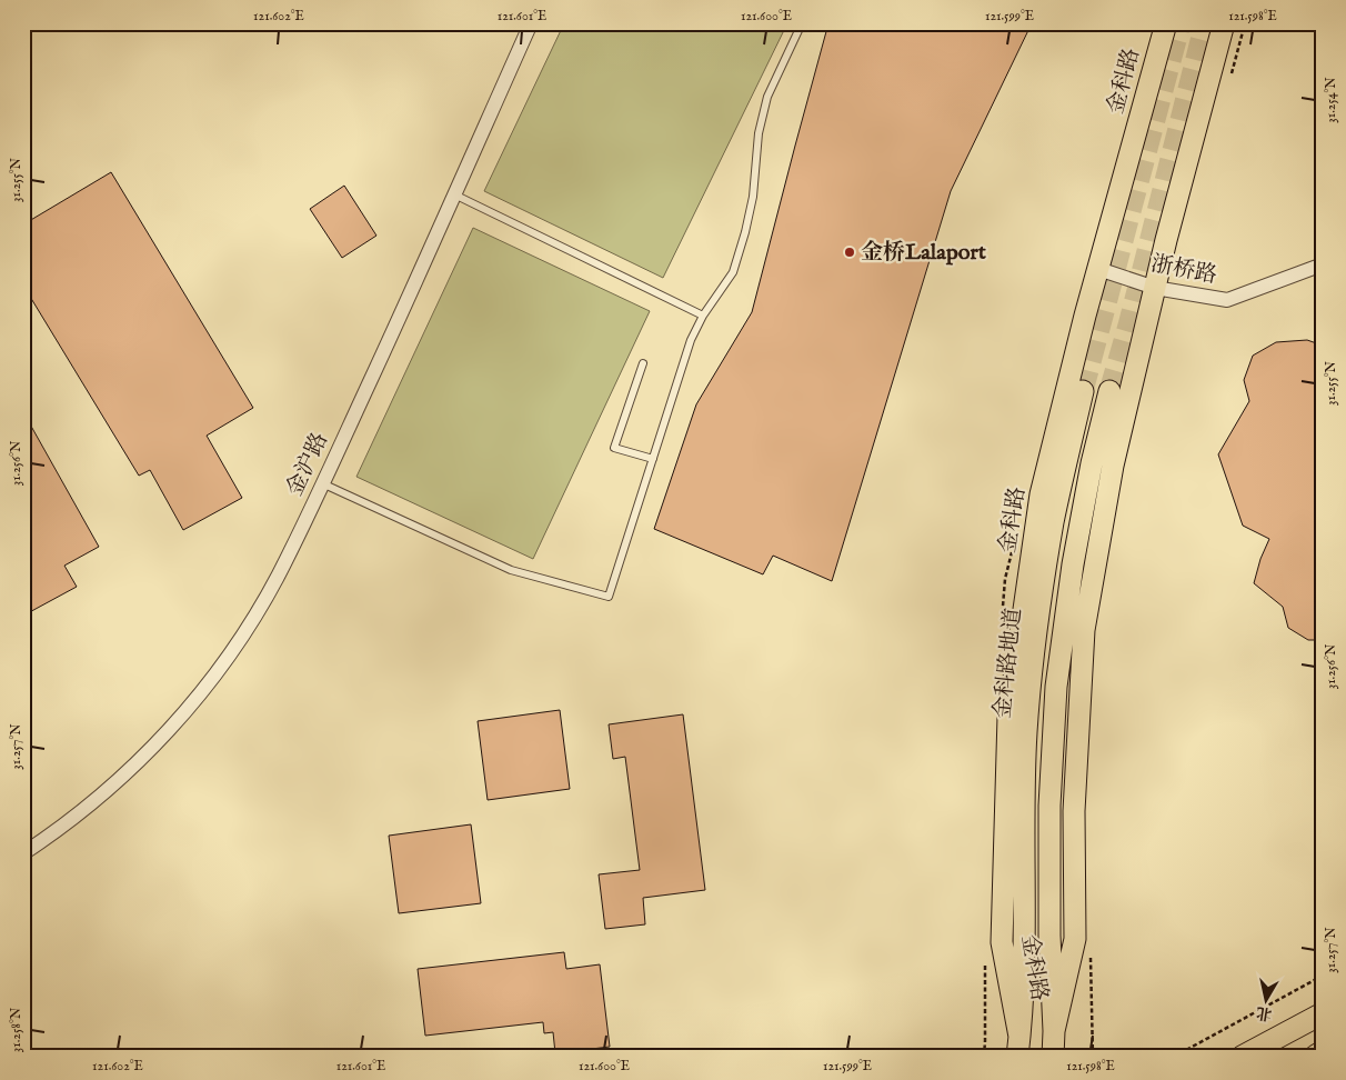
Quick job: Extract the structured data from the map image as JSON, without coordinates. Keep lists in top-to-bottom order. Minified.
{"streets":{"main road":["金科路","金科路地道"],"street":["浙桥路","金沪路"]},"crossings":[["金科路","浙桥路"],["金科路","金科路地道"]],"places":["金桥Lalaport"],"north":"bottom","coordinates":["121.602°E","121.601°E","121.600°E","121.599°E","121.598°E","31.254°N","31.255°N","31.256°N","31.257°N","31.258°N"]}
